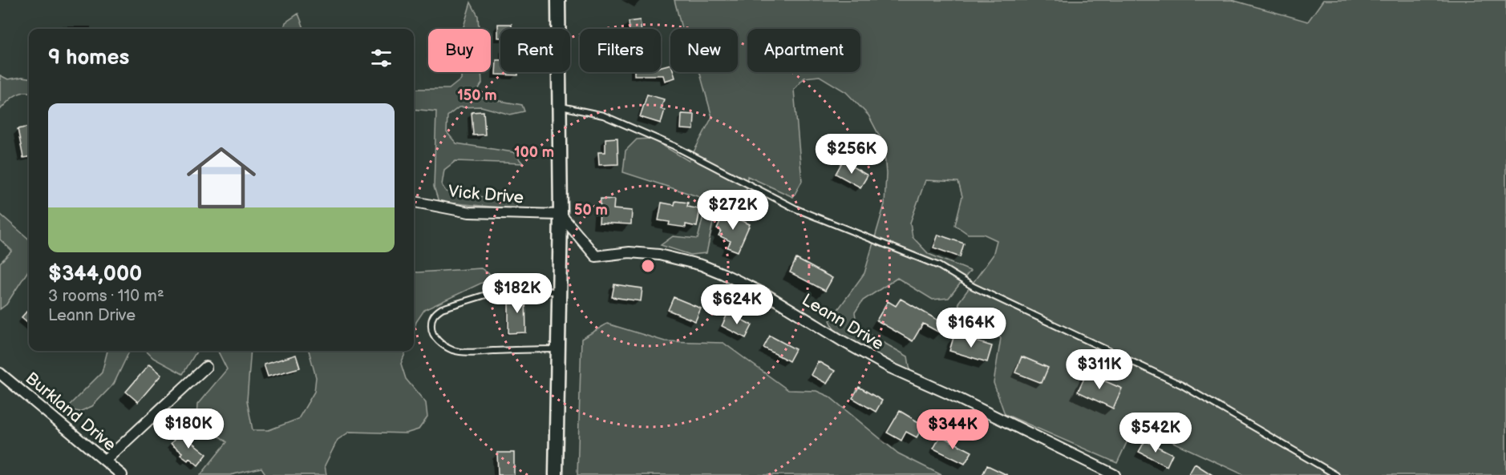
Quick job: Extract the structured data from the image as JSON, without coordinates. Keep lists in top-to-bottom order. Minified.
{"streets":{"street":["Vick Drive","Leann Drive","Burkland Drive"]},"crossings":[["Vick Drive","Leann Drive"]],"page":{"chip":["Buy","Rent","Filters","New","Apartment"],"heading":"9 homes","list":[{"name":"$344,000","note":"3 rooms · 110 m² · Leann Drive"}],"price":["$256K","$272K","$182K","$624K","$164K","$311K","$180K","$344K","$542K"]},"rings":["150 m","100 m","50 m"]}
